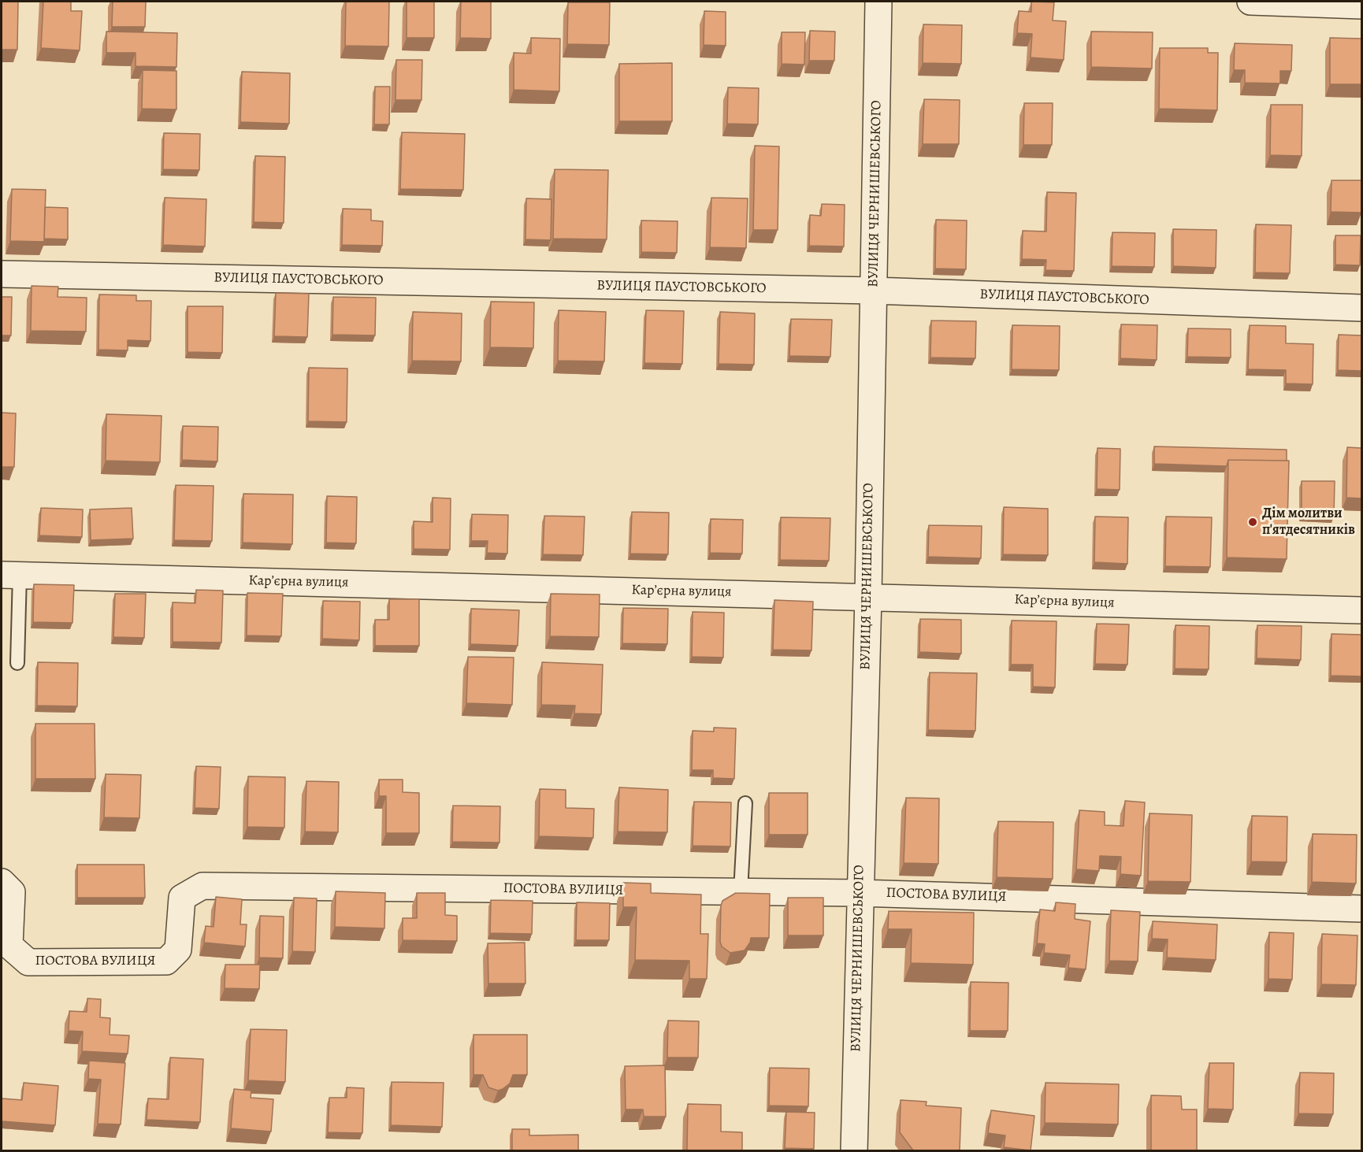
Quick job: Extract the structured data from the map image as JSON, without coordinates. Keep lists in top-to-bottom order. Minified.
{"streets":{"street":["ВУЛИЦЯ ЧЕРНИШЕВСЬКОГО","ВУЛИЦЯ ПАУСТОВСЬКОГО","Карʼєрна вулиця","ПОСТОВА ВУЛИЦЯ"]},"crossings":[["ВУЛИЦЯ ЧЕРНИШЕВСЬКОГО","ВУЛИЦЯ ПАУСТОВСЬКОГО"],["ВУЛИЦЯ ЧЕРНИШЕВСЬКОГО","Карʼєрна вулиця"],["ВУЛИЦЯ ЧЕРНИШЕВСЬКОГО","ПОСТОВА ВУЛИЦЯ"]],"places":["Дім молитви п'ятдесятників"]}
